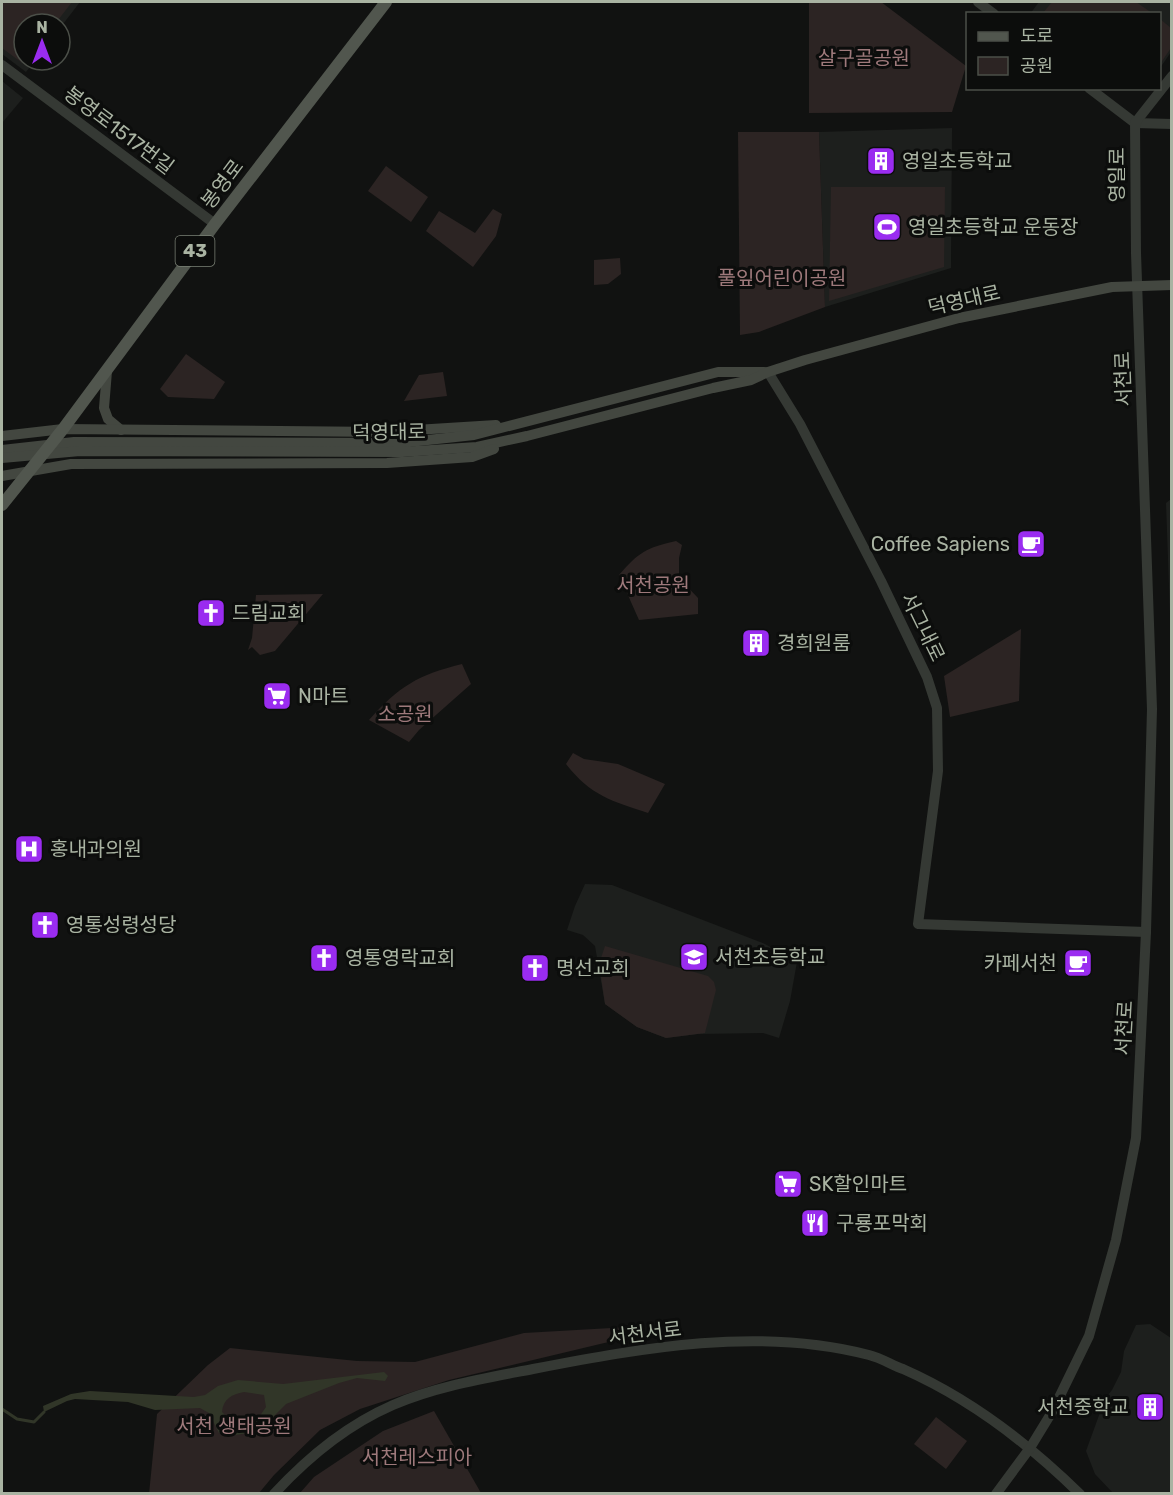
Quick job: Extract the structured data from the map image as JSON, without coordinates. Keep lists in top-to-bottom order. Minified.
{"streets":{"main road":["봉영로","43","덕영대로"],"street":["봉영로1517번길","영일로","서천로","서그내로","서천서로"]},"crossings":[["봉영로1517번길","봉영로"],["영일로","덕영대로"],["영일로","서천로"],["덕영대로","서천로"],["덕영대로","서그내로"],["서천로","서그내로"],["서천로","서천서로"]],"parks":["살구골공원","풀잎어린이공원","서천공원","소공원","서천 생태공원","서천레스피아"],"places":{"building":["영일초등학교","경희원룸","서천중학교"],"sports":["영일초등학교 운동장"],"cafe":["Coffee Sapiens","카페서천"],"church":["드림교회","영통성령성당","영통영락교회","명선교회"],"supermarket":["N마트","SK할인마트"],"hospital":["홍내과의원"],"school or university":["서천초등학교"],"restaurant":["구룡포막회"]},"legend":["도로","공원"],"north":"top"}
